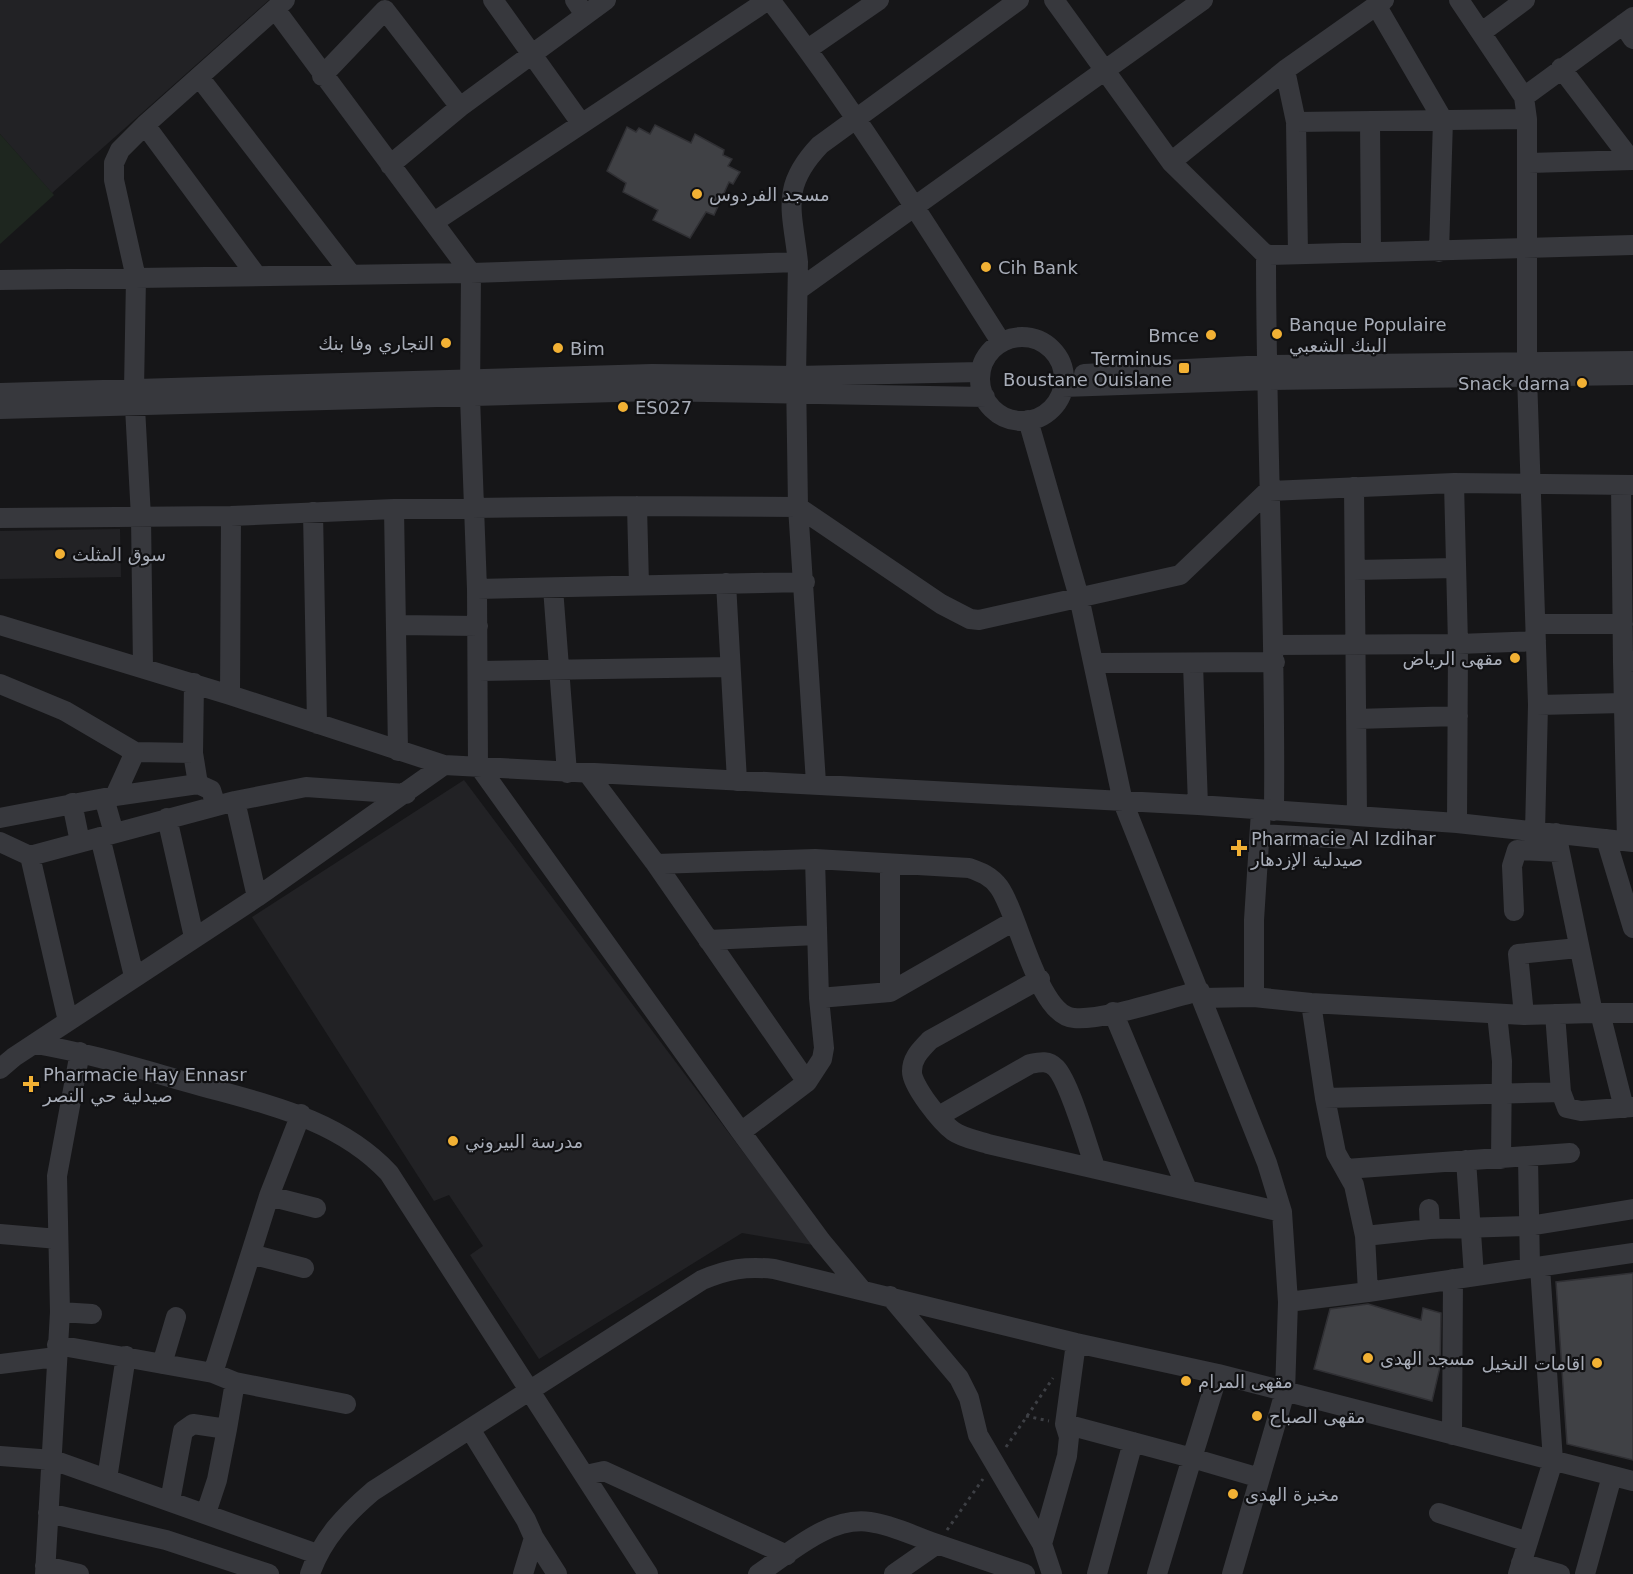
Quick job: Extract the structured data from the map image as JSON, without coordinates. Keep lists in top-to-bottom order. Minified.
{"places":{"other":["مسجد الفردوس","Cih Bank","Banque Populaire البنك الشعبي","Bmce","التجاري وفا بنك","Bim","Snack darna","ES027","سوق المثلث","مقهى الرياض","مدرسة البيروني","مسجد الهدى","اقامات النخيل","مقهى المرام","مقهى الصباح","مخبزة الهدى"],"transit":["Terminus Boustane Ouislane"],"health":["Pharmacie Al Izdihar صيدلية الإزدهار","Pharmacie Hay Ennasr صيدلية حي النصر"]}}
